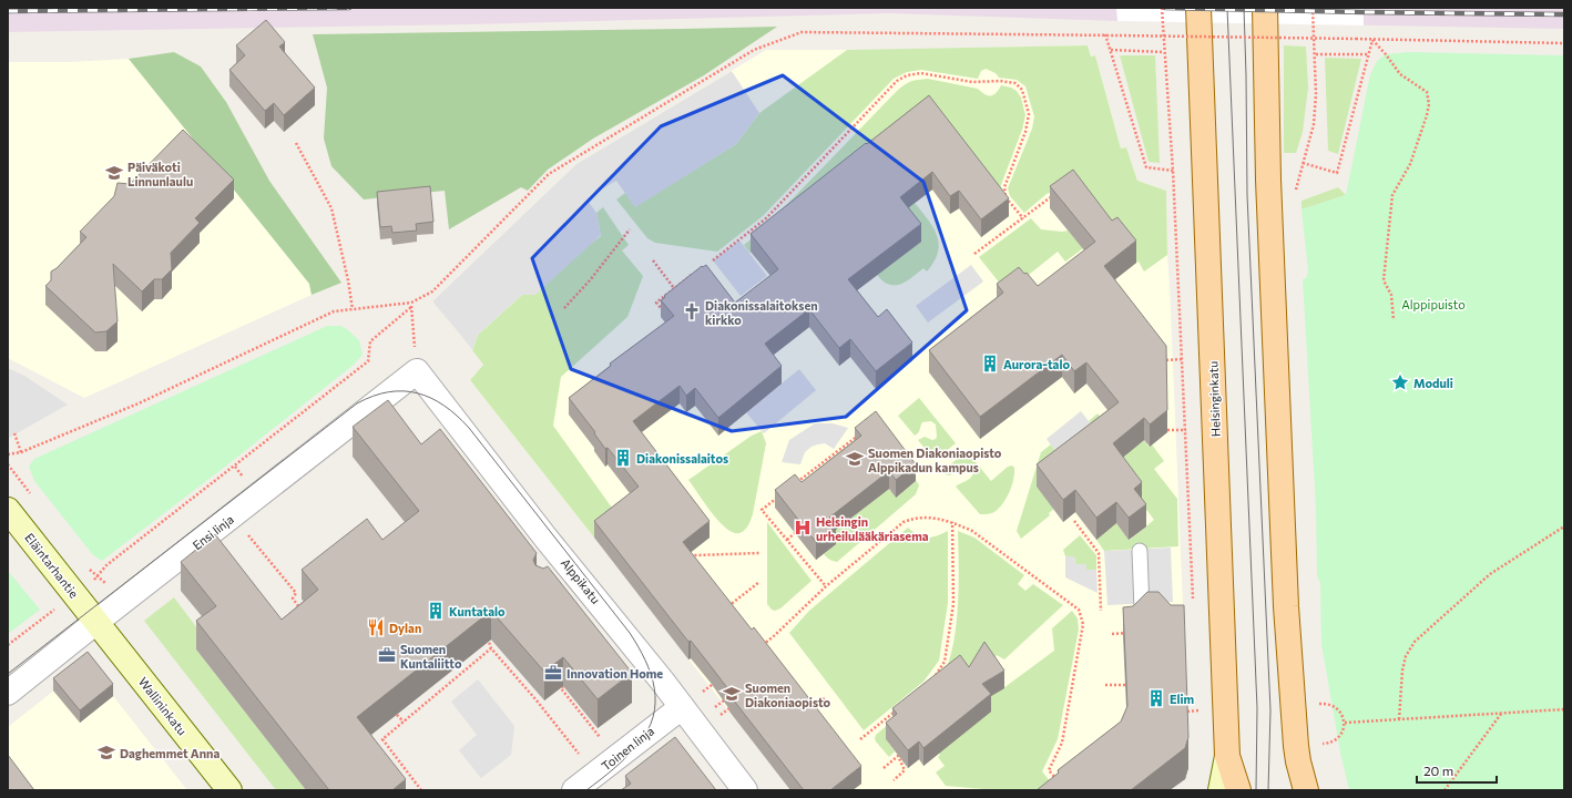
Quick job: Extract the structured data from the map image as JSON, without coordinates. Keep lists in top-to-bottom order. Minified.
{"streets":{"main road":["Helsinginkatu","Eläintarhantie","Wallininkatu"],"street":["Ensi linja","Alppikatu","Toinen linja"]},"crossings":[["Ensi linja","Eläintarhantie"],["Ensi linja","Alppikatu"],["Ensi linja","Wallininkatu"],["Eläintarhantie","Wallininkatu"],["Alppikatu","Toinen linja"]],"parks":["Alppipuisto"],"places":{"school or university":["Päiväkoti Linnunlaulu","Suomen Diakoniaopisto Alppikadun kampus","Suomen Diakoniaopisto","Daghemmet Anna"],"church":["Diakonissalaitoksen kirkko"],"building":["Aurora-talo","Diakonissalaitos","Kuntatalo","Elim"],"place":["Moduli"],"hospital":["Helsingin urheilulääkäriasema"],"restaurant":["Dylan"],"office":["Suomen Kuntaliitto","Innovation Home"]},"scale_bar":"20 m"}
